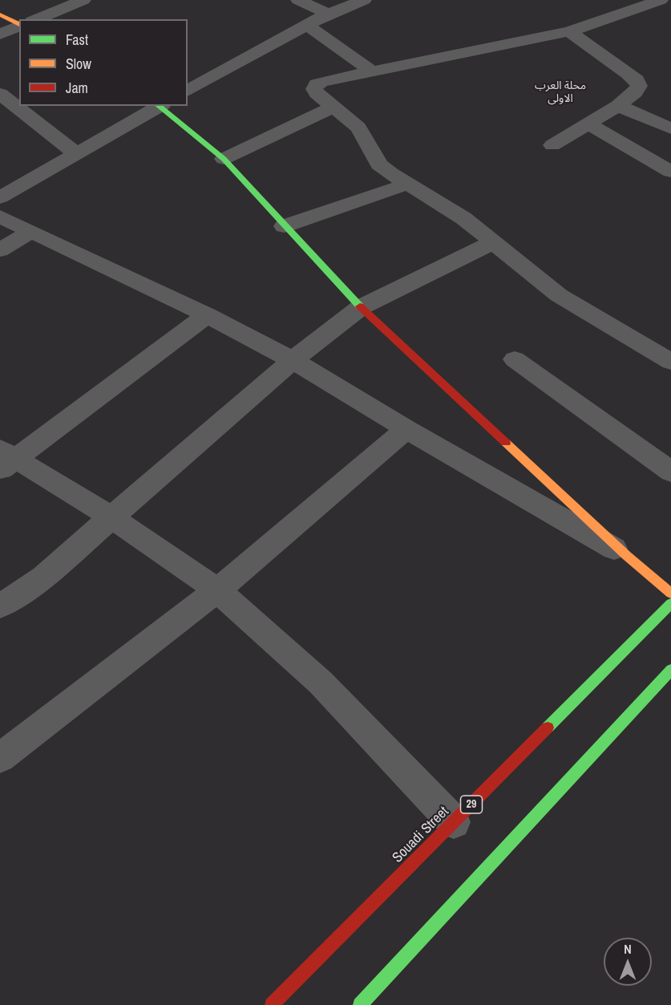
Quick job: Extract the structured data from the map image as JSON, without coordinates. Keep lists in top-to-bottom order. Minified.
{"streets":{"street":["29","Souadi Street"]},"districts":["محلة العرب الاولى"],"legend":["Fast","Slow","Jam"],"north":"top"}
